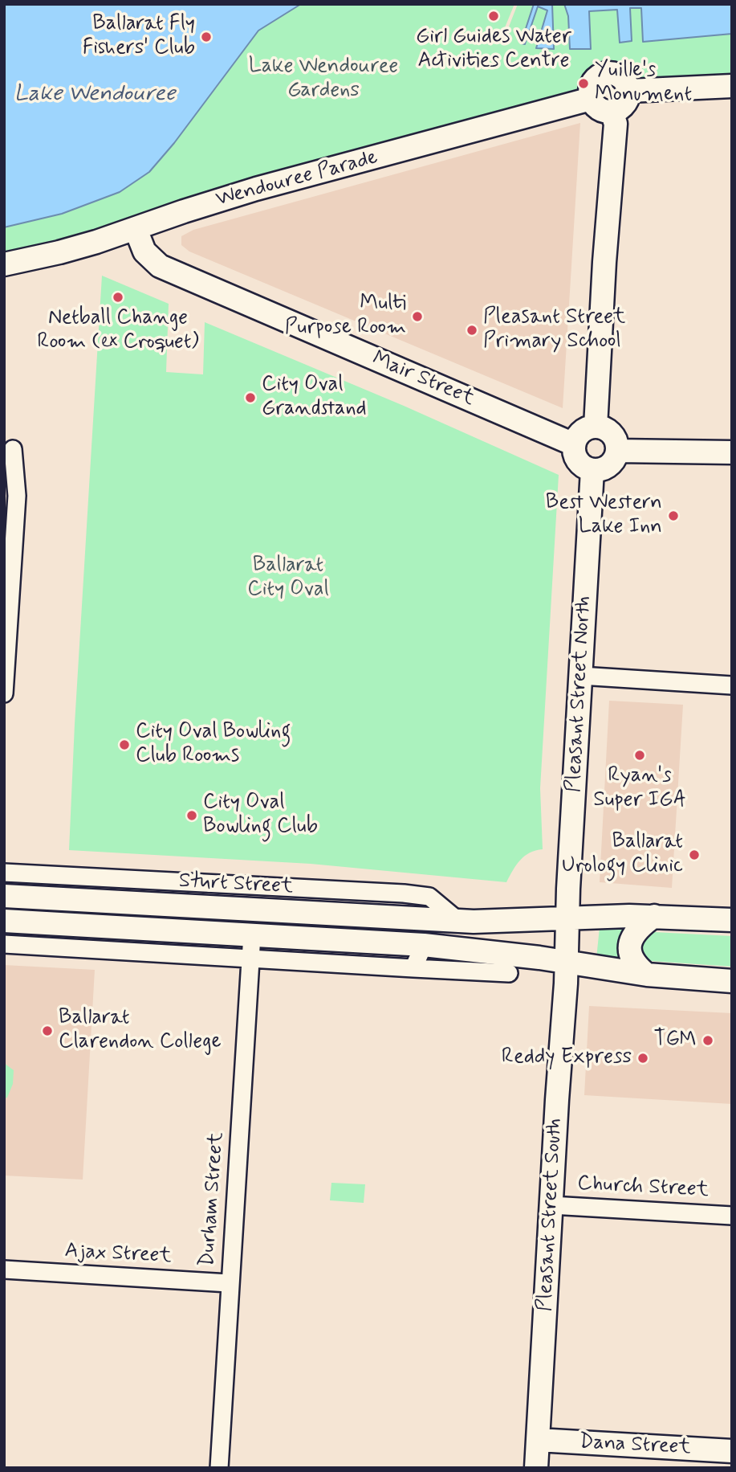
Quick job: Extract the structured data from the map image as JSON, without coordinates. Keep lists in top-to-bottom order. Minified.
{"streets":{"street":["Wendouree Parade","Mair Street","Pleasant Street North","Sturt Street","Church Street","Durham Street","Pleasant Street South","Ajax Street","Dana Street"]},"crossings":[["Wendouree Parade","Mair Street"],["Mair Street","Pleasant Street North"],["Pleasant Street North","Sturt Street"],["Pleasant Street North","Pleasant Street South"],["Church Street","Pleasant Street South"],["Durham Street","Ajax Street"],["Pleasant Street South","Dana Street"]],"water":["Lake Wendouree"],"parks":["Lake Wendouree Gardens","Ballarat City Oval"],"places":["Girl Guides Water Activities Centre","Ballarat Fly Fishers' Club","Yuille's Monument","Netball Change Room (ex Croquet)","Multi Purpose Room","Pleasant Street Primary School","City Oval Grandstand","Best Western Lake Inn","City Oval Bowling Club Rooms","Ryan's Super IGA","City Oval Bowling Club","Ballarat Urology Clinic","Ballarat Clarendon College","TGM","Reddy Express"]}
